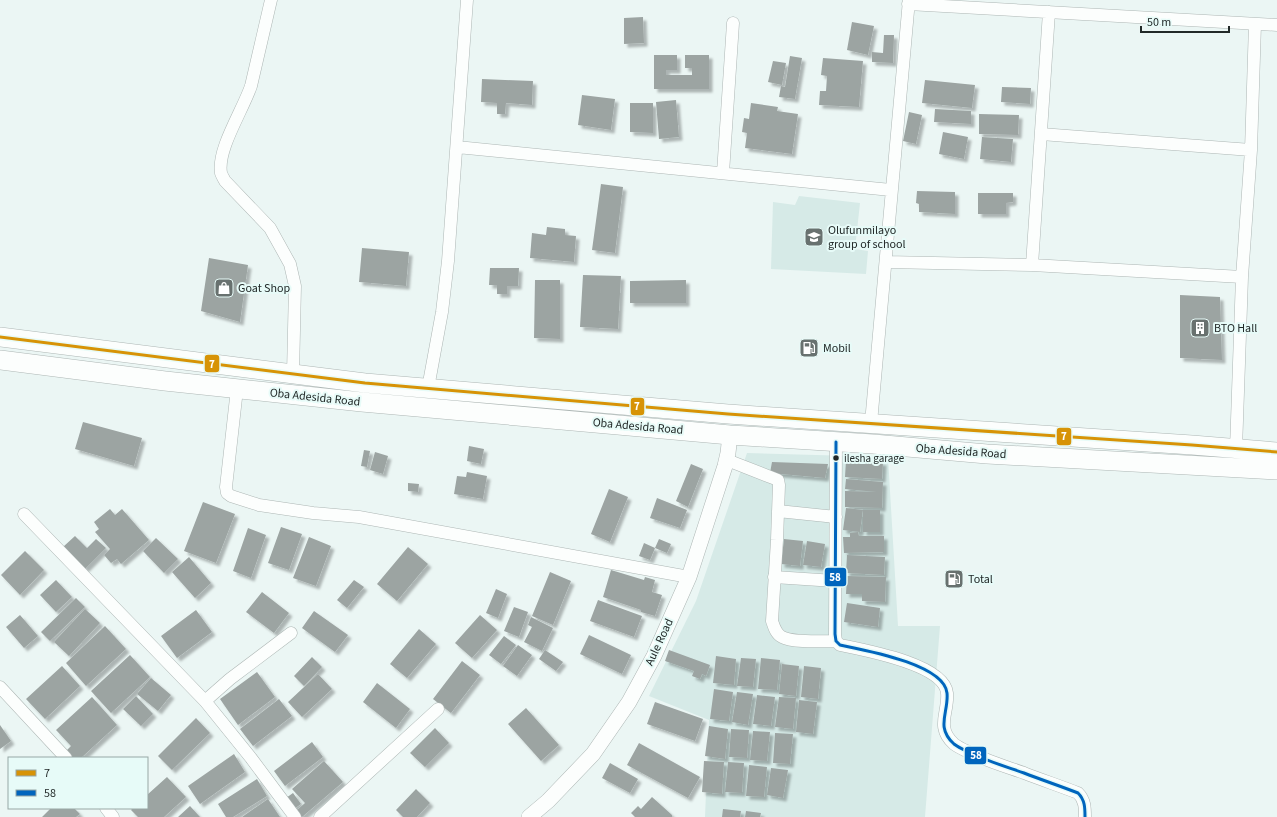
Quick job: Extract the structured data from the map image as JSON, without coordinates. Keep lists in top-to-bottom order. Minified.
{"streets":{"main road":["Oba Adesida Road"],"street":["Aule Road"]},"crossings":[["Oba Adesida Road","Aule Road"]],"places":{"school or university":["Olufunmilayo group of school"],"shop":["Goat Shop"],"building":["BTO Hall"],"fuel station":["Mobil","Total"],"other":["ilesha garage"]},"lines":["transit line 7","transit line 58"],"legend":["7","58"],"scale_bar":"50 m"}
